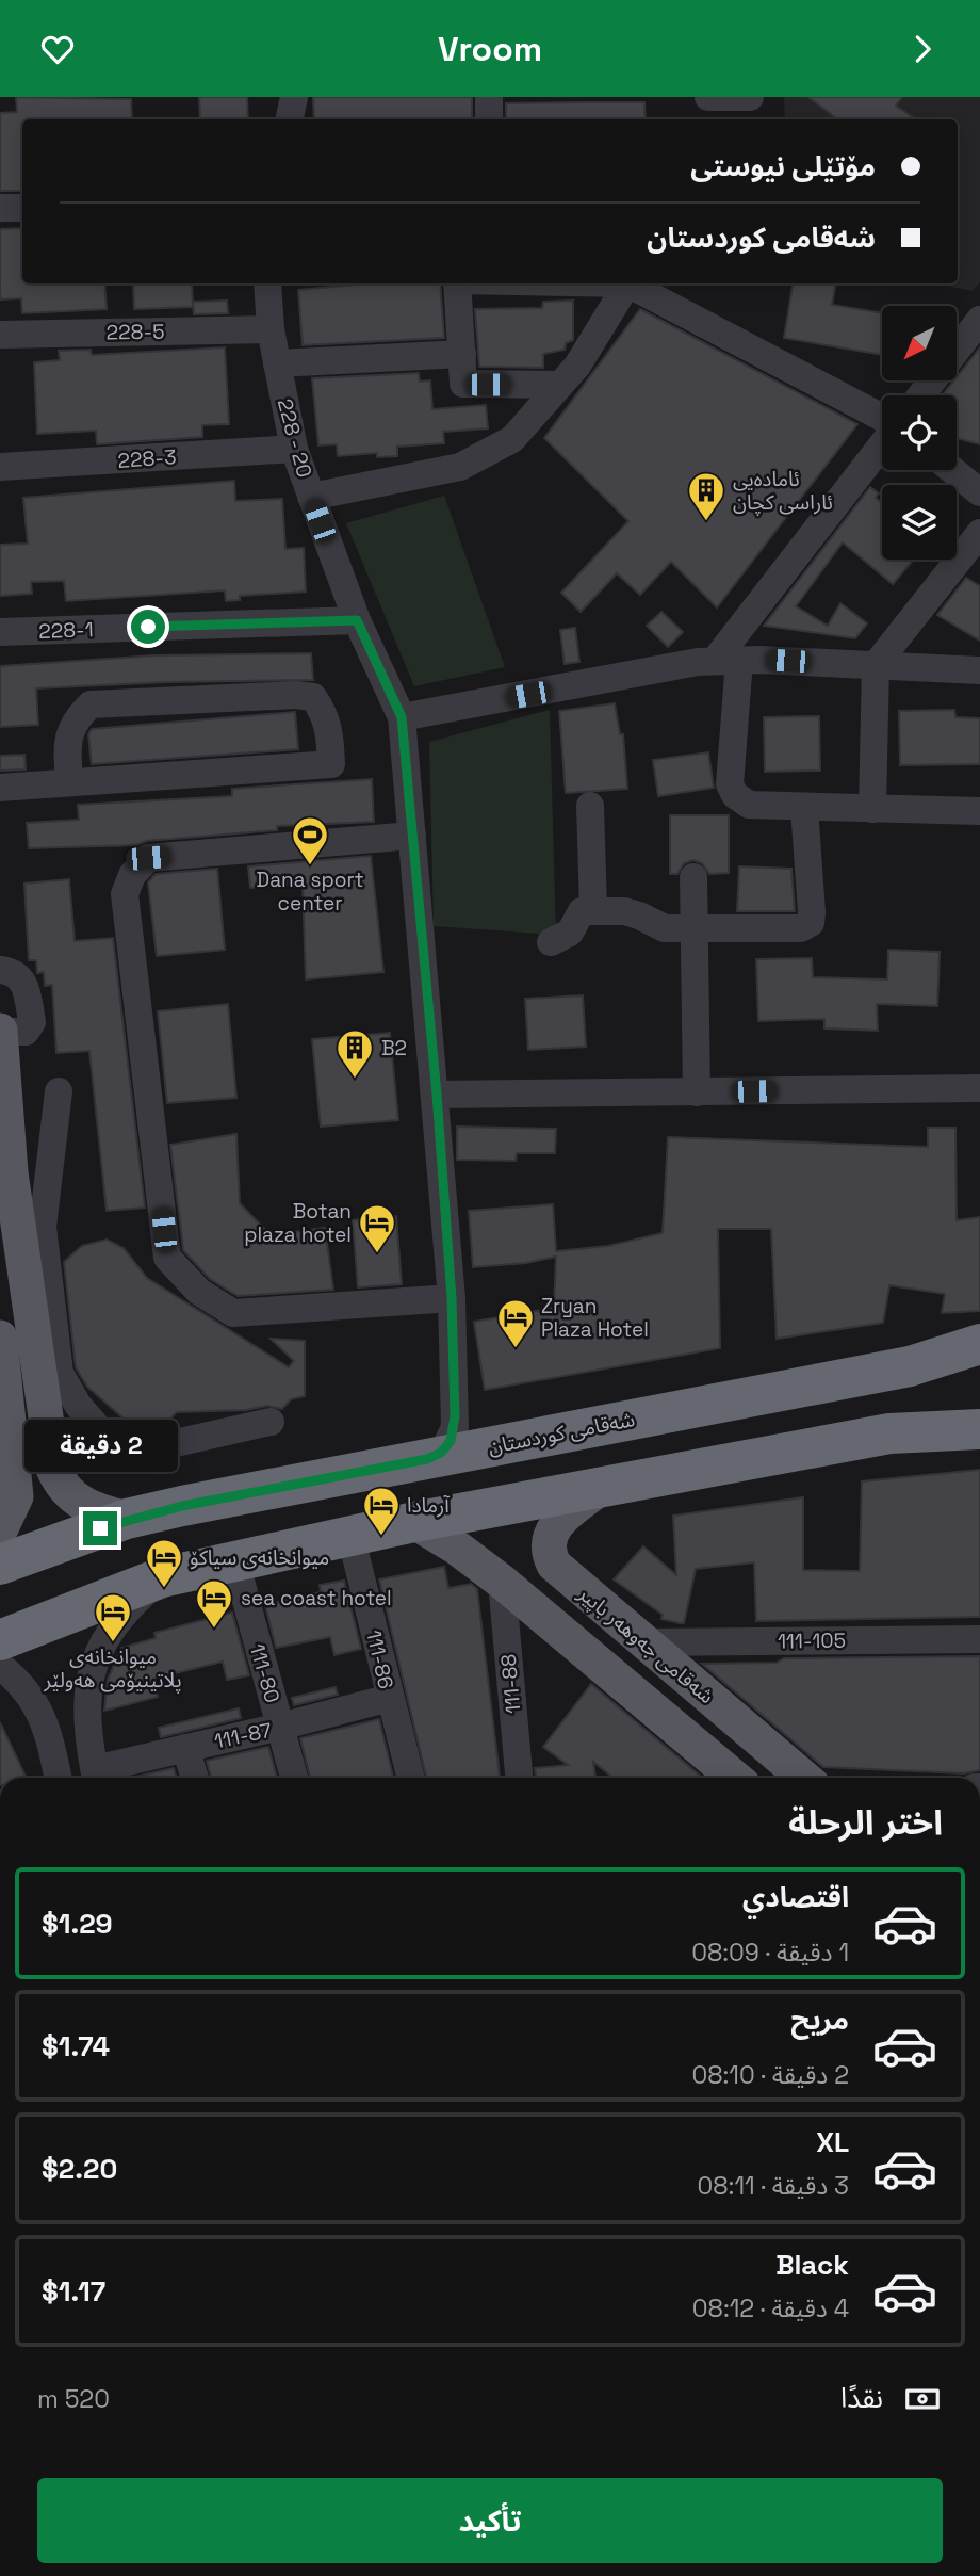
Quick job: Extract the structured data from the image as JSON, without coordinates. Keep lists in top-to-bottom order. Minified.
{"streets":{"highway":["شەقامی کوردستان"],"main road":["شەقامی جەوهەر باپیر"],"street":["228-5","228 - 20","228-3","228-1","111-105","111-86","111-80","111-88","111-87"]},"crossings":[["228-5","228 - 20"],["228 - 20","228-3"],["228 - 20","228-1"],["228 - 20","شەقامی کوردستان"],["111-105","شەقامی جەوهەر باپیر"],["111-86","111-87"],["111-80","111-87"]],"places":{"building":["ئامادەیی ئاراسی کچان","B2"],"sports":["Dana sport center"],"hotel":["Botan plaza hotel","Zryan Plaza Hotel","آرمادا","میوانخانەی سیاکۆ","sea coast hotel","میوانخانەی پلاتینیۆمی هەولێر"]},"north":"bottom left","page":{"header":"Vroom","banner":["مۆتێلی نیوستی","شەقامی کوردستان"],"bubble":"2 دقيقة","heading":"اختر الرحلة","list":[{"name":"اقتصادي","note":"1 دقيقة · 08:09","value":"$1.29"},{"name":"مريح","note":"2 دقيقة · 08:10","value":"$1.74"},{"name":"XL","note":"3 دقيقة · 08:11","value":"$2.20"},{"name":"Black","note":"4 دقيقة · 08:12","value":"$1.17"}],"pay":["نقدًا","520 m"],"buttons":"تأكيد"}}
